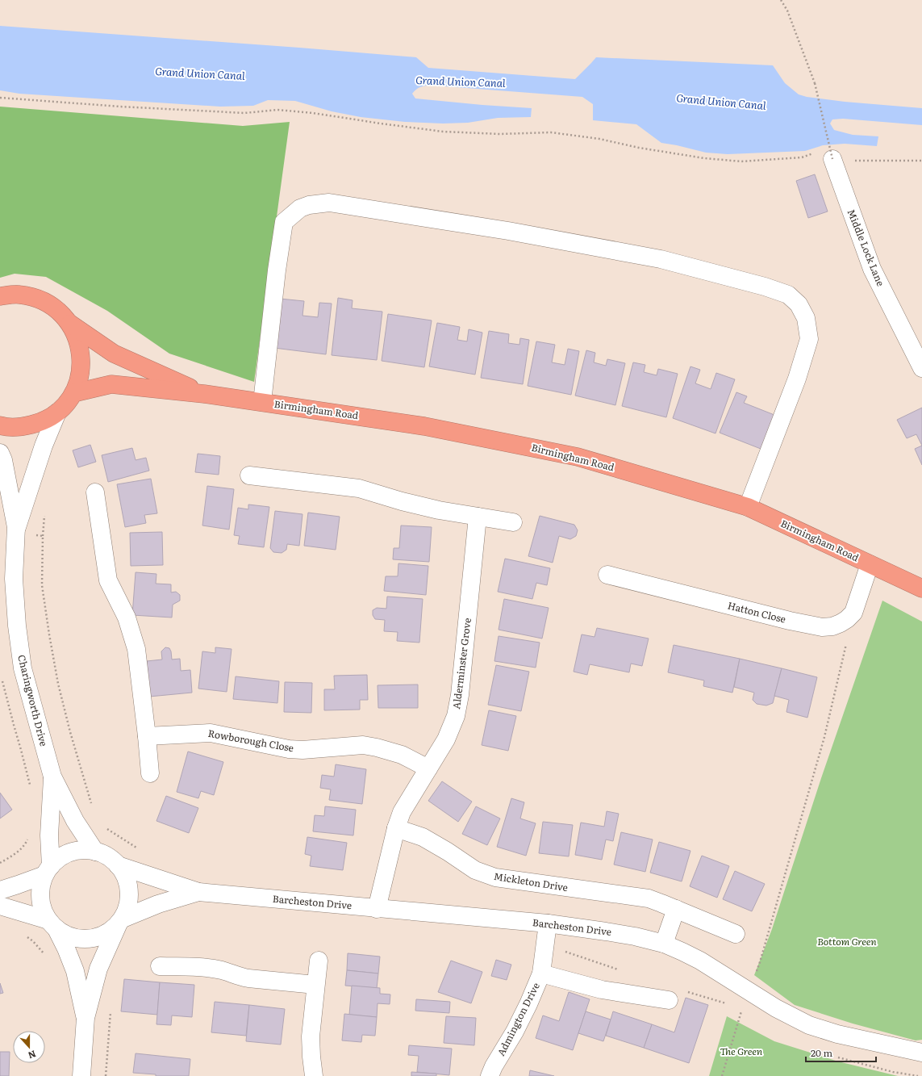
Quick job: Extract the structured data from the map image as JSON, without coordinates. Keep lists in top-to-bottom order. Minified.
{"streets":{"highway":["Birmingham Road"],"street":["Middle Lock Lane","Hatton Close","Alderminster Grove","Charingworth Drive","Rowborough Close","Mickleton Drive","Barcheston Drive","Admington Drive"]},"crossings":[["Birmingham Road","Hatton Close"],["Birmingham Road","Charingworth Drive"],["Alderminster Grove","Rowborough Close"],["Alderminster Grove","Mickleton Drive"],["Alderminster Grove","Barcheston Drive"],["Charingworth Drive","Barcheston Drive"],["Barcheston Drive","Admington Drive"]],"water":["Grand Union Canal"],"parks":["Bottom Green","The Green"],"scale_bar":"20 m","north":"bottom"}
